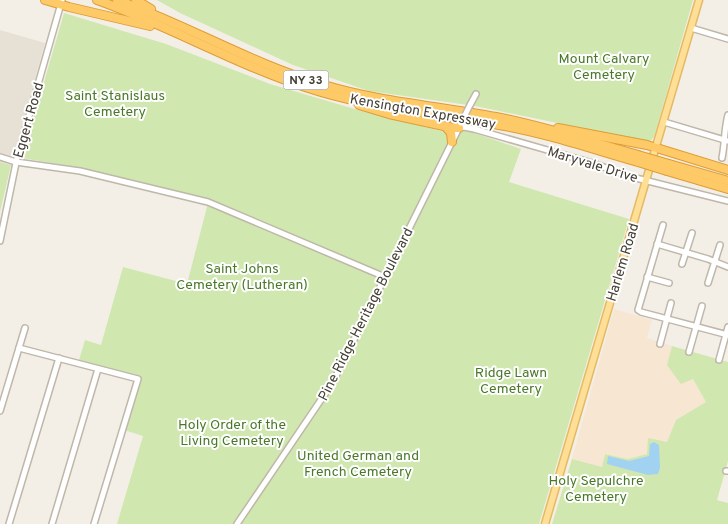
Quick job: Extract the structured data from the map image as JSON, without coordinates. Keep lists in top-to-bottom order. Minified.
{"streets":{"highway":["NY 33","Kensington Expressway"],"main road":["Harlem Road"],"street":["Eggert Road","Maryvale Drive","Pine Ridge Heritage Boulevard"]},"crossings":[["Maryvale Drive","Harlem Road"],["Maryvale Drive","Pine Ridge Heritage Boulevard"]],"parks":["Mount Calvary Cemetery","Saint Stanislaus Cemetery","Saint Johns Cemetery (Lutheran)","Ridge Lawn Cemetery","Holy Order of the Living Cemetery","United German and French Cemetery","Holy Sepulchre Cemetery"]}
